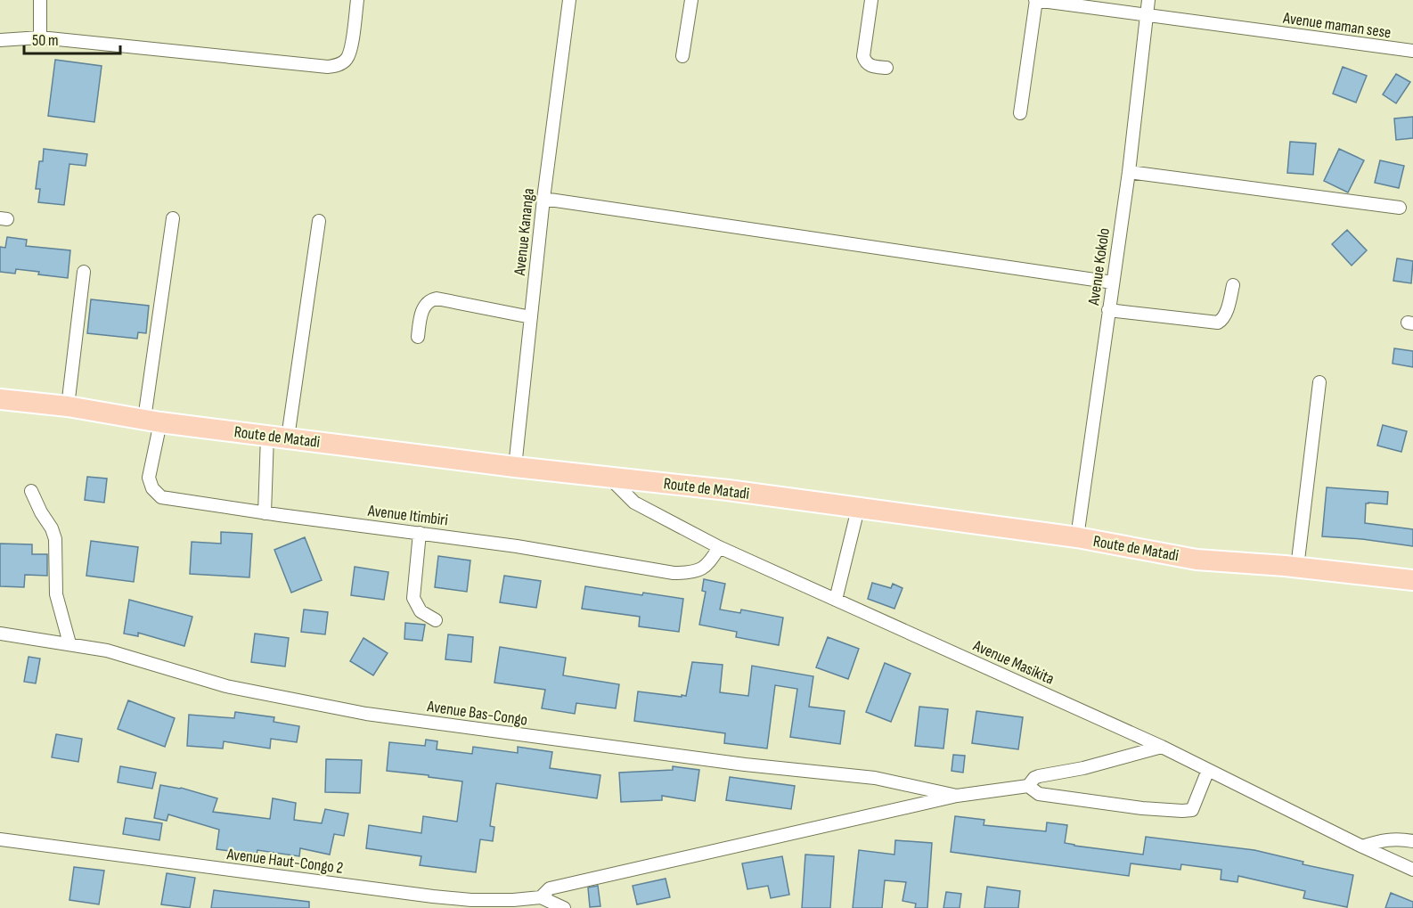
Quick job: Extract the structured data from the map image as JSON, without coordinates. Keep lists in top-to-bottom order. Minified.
{"streets":{"main road":["Route de Matadi"],"street":["Avenue maman sese","Avenue Kananga","Avenue Kokolo","Avenue Itimbiri","Avenue Masikita","Avenue Bas-Congo","Avenue Haut-Congo 2"]},"crossings":[["Avenue maman sese","Avenue Kokolo"],["Avenue Kananga","Route de Matadi"],["Avenue Kokolo","Route de Matadi"],["Route de Matadi","Avenue Itimbiri"],["Route de Matadi","Avenue Masikita"],["Avenue Itimbiri","Avenue Masikita"]],"scale_bar":"50 m"}
